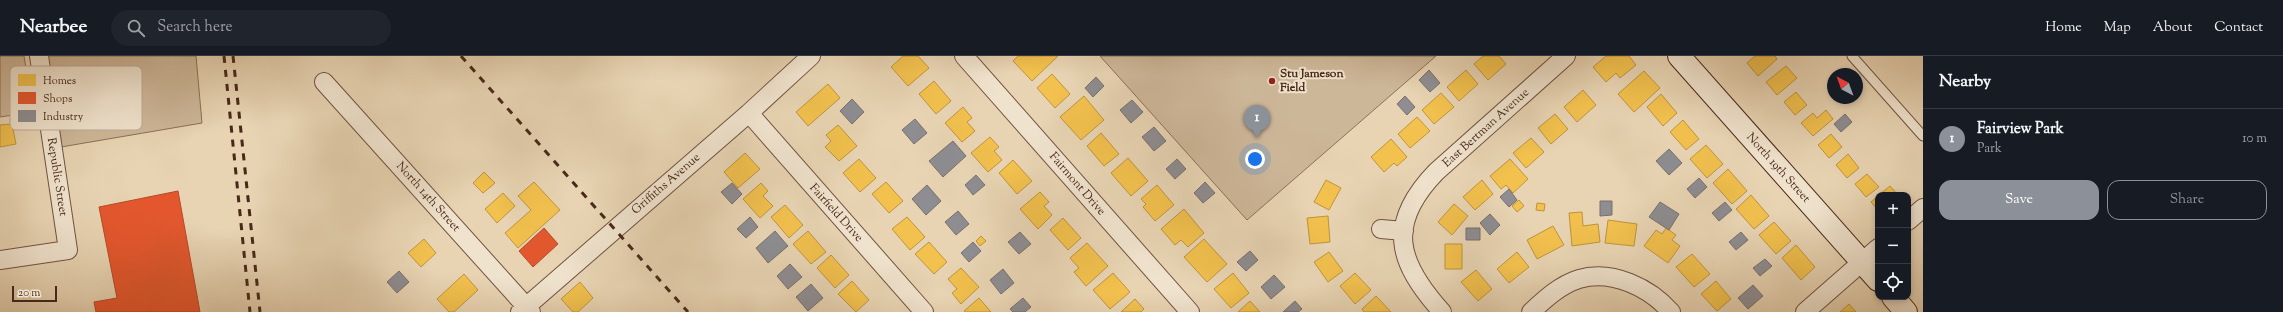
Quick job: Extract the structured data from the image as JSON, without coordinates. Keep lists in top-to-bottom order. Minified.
{"streets":{"street":["East Bertman Avenue","North 19th Street","Republic Street","Griffiths Avenue","Fairmont Drive","North 14th Street","Fairfield Drive"]},"crossings":[["Griffiths Avenue","North 14th Street"],["Griffiths Avenue","Fairfield Drive"]],"places":["Stu Jameson Field"],"legend":["Homes","Shops","Industry"],"scale_bar":"20 m","north":"top left","page":{"header":"Nearbee","search":"Search here","nav":["Home","Map","About","Contact"],"heading":"Nearby","pins":"1","list":[{"mark":"1","name":"Fairview Park","note":"Park","value":"10 m"}],"buttons":["Save","Share"],"map_buttons":["+","−"],"scale":"20 m"}}
